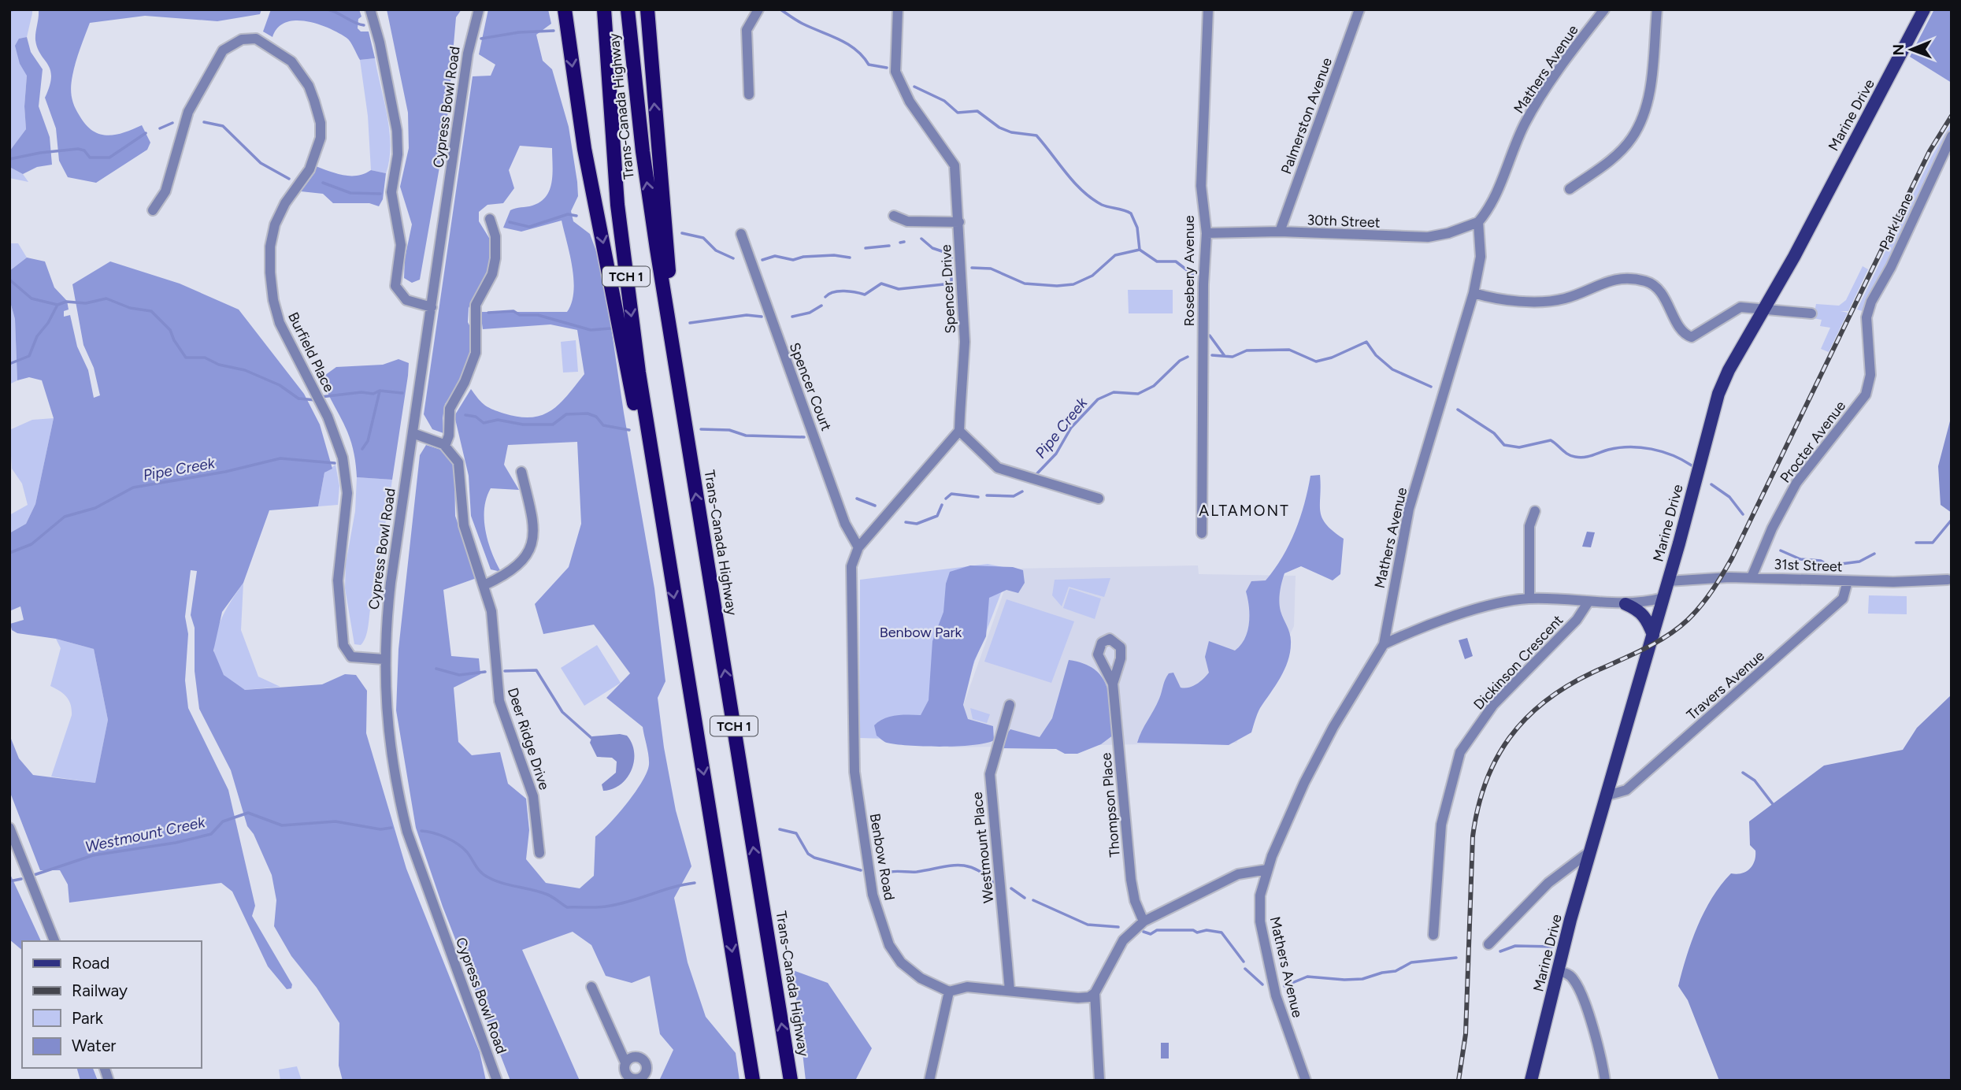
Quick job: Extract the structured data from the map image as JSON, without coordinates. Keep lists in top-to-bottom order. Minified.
{"streets":{"highway":["Trans-Canada Highway","TCH 1"],"main road":["Marine Drive"],"street":["Mathers Avenue","Cypress Bowl Road","Palmerston Avenue","30th Street","Park Lane","Rosebery Avenue","Spencer Drive","Burfield Place","Spencer Court","Procter Avenue","31st Street","Dickinson Crescent","Travers Avenue","Deer Ridge Drive","Thompson Place","Westmount Place","Benbow Road"]},"crossings":[["Mathers Avenue","30th Street"],["Cypress Bowl Road","Burfield Place"],["Marine Drive","31st Street"],["Marine Drive","Travers Avenue"],["Palmerston Avenue","30th Street"],["30th Street","Rosebery Avenue"],["Park Lane","Procter Avenue"],["Spencer Court","Benbow Road"],["Procter Avenue","31st Street"],["31st Street","Travers Avenue"]],"districts":["ALTAMONT"],"water":["Pipe Creek","Westmount Creek"],"parks":["Benbow Park"],"legend":["Road","Railway","Park","Water"],"north":"left"}
